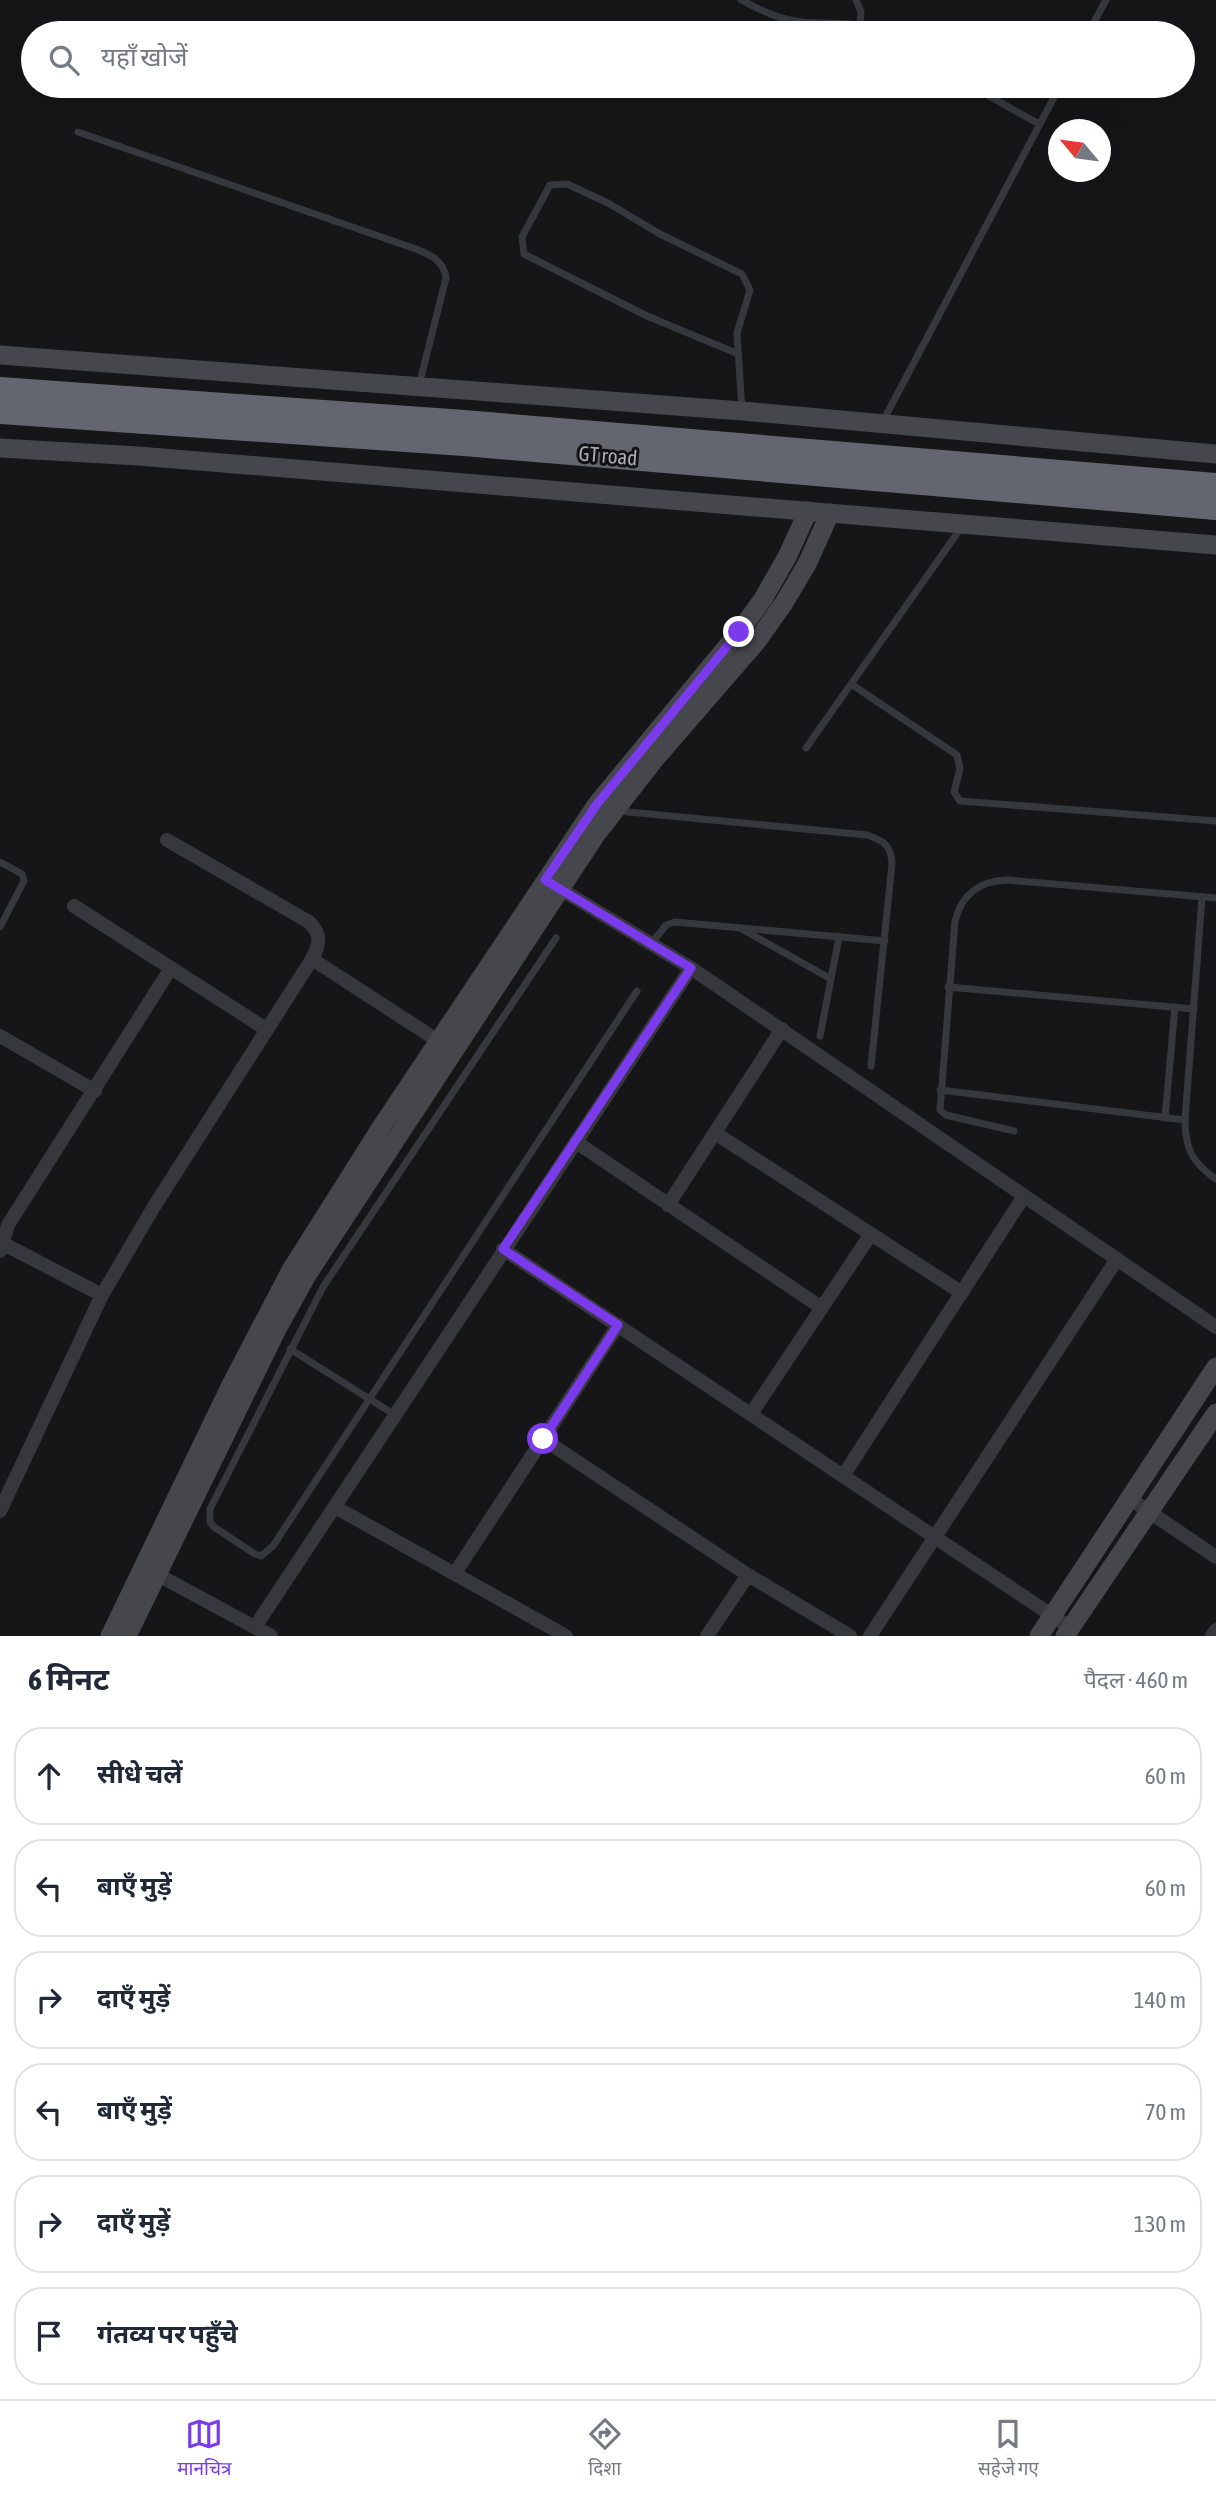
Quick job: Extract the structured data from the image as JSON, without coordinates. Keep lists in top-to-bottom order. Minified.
{"streets":{"highway":["GT road"]},"north":"top left","page":{"search":"यहाँ खोजें","heading":["6 मिनट","पैदल · 460 m"],"list":[["सीधे चलें","60 m"],["बाएँ मुड़ें","60 m"],["दाएँ मुड़ें","140 m"],["बाएँ मुड़ें","70 m"],["दाएँ मुड़ें","130 m"],"गंतव्य पर पहुँचे"],"nav":["मानचित्र","दिशा","सहेजे गए"]}}
